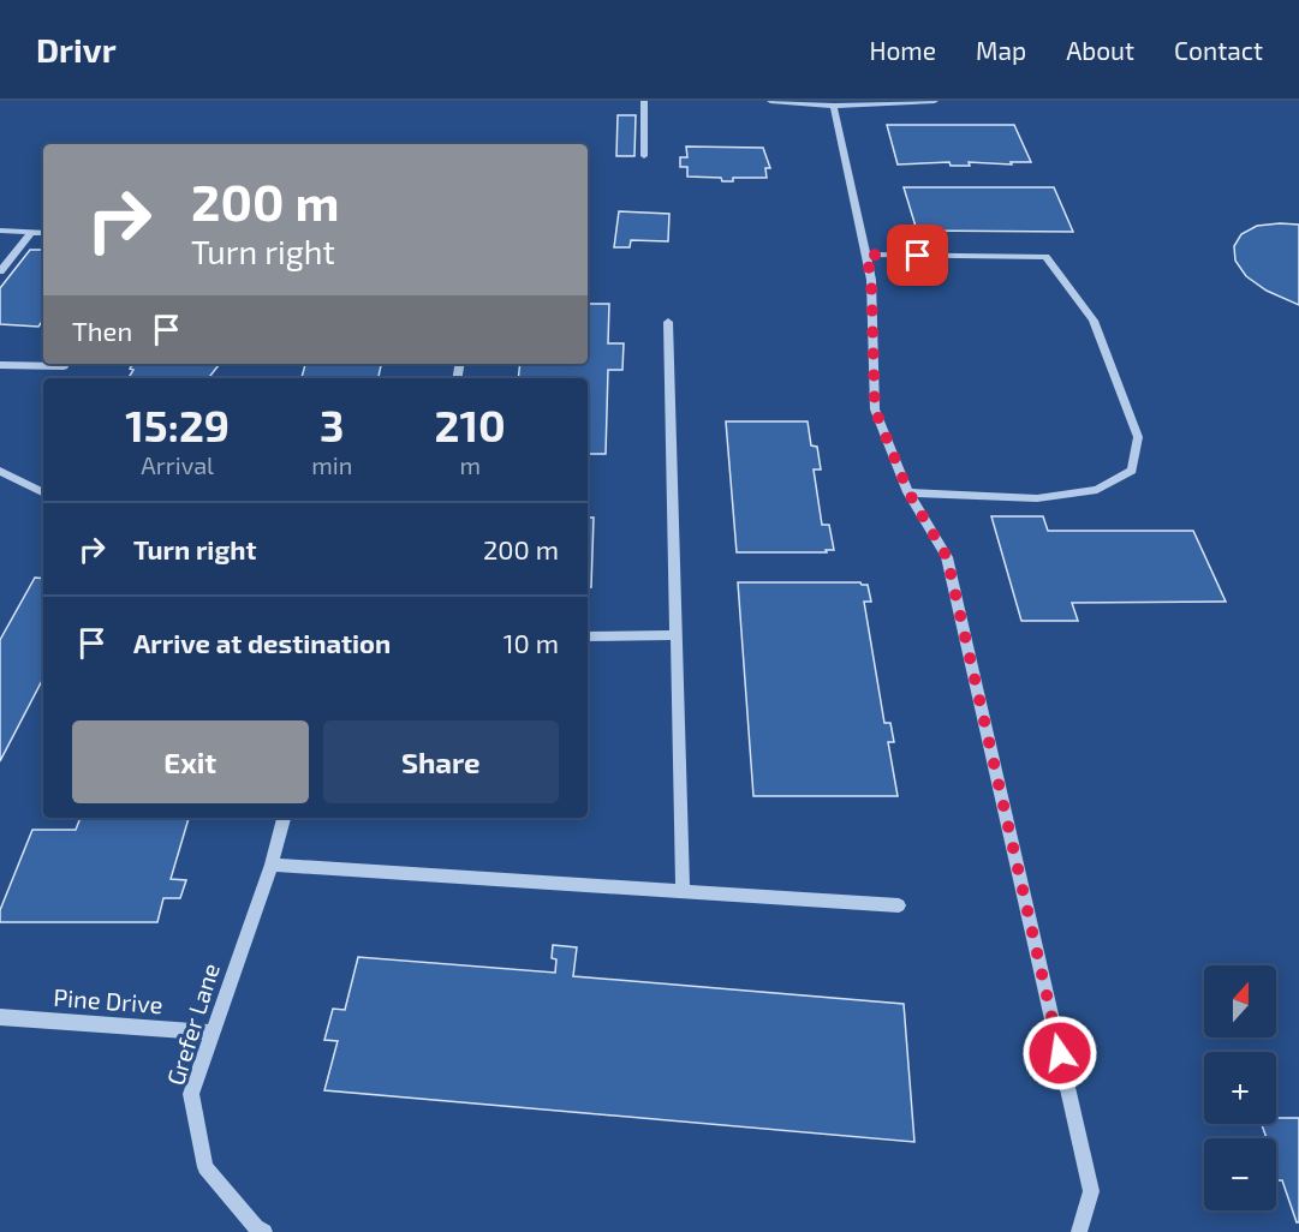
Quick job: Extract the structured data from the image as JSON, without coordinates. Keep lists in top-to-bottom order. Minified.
{"streets":{"street":["Pine Drive","Grefer Lane"]},"crossings":[["Pine Drive","Grefer Lane"]],"north":"top","page":{"header":"Drivr","nav":["Home","Map","About","Contact"],"turn":["200 m","Turn right"],"then":"Then","eta":["15:29","Arrival","3","min","210","m"],"list":[{"name":"Turn right","value":"200 m"},{"name":"Arrive at destination","value":"10 m"}],"buttons":["Exit","Share"],"map_buttons":["+","−"]}}
